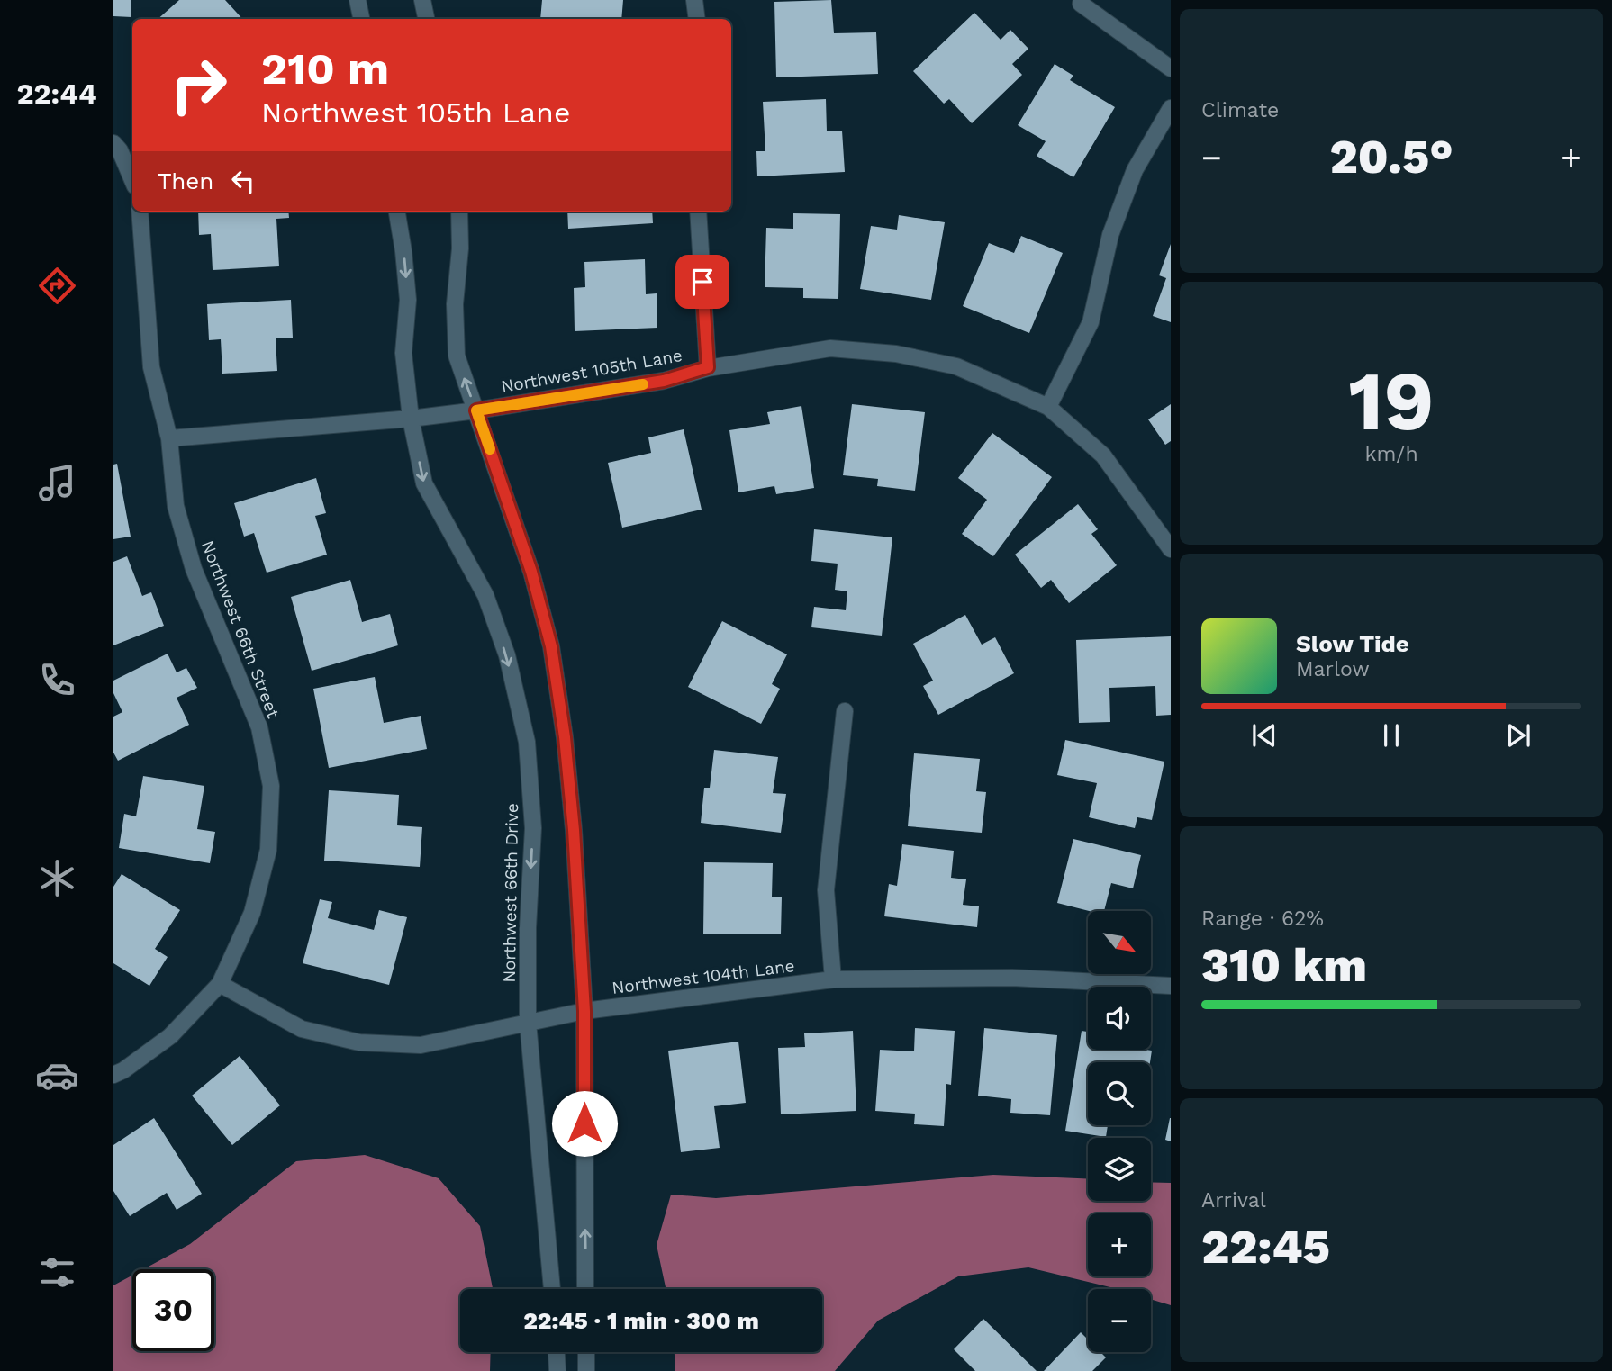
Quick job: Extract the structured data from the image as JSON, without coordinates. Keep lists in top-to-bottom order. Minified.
{"streets":{"street":["Northwest 105th Lane","Northwest 66th Street","Northwest 66th Drive","Northwest 104th Lane"]},"crossings":[["Northwest 105th Lane","Northwest 66th Street"],["Northwest 105th Lane","Northwest 66th Drive"],["Northwest 66th Street","Northwest 104th Lane"],["Northwest 66th Drive","Northwest 104th Lane"]],"north":"bottom right","page":{"tabs":"22:44","tile":["Climate",["19","km/h"],["Range · 62%","310 km"],["Arrival","22:45"]],"turn":["210 m","Northwest 105th Lane"],"heat":["−","20.5°","+"],"then":"Then","song":["Slow Tide","Marlow"],"map_buttons":["+","−"],"limit":"30","trip":"22:45 · 1 min · 300 m"}}
